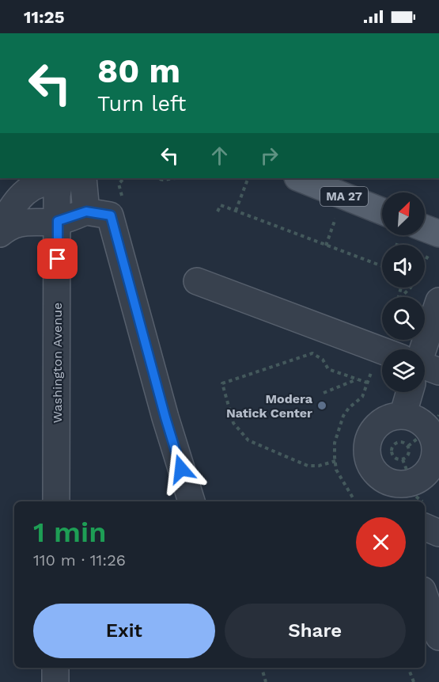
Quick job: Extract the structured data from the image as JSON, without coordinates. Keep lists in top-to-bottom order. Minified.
{"streets":{"main road":["MA 27"],"street":["Washington Avenue"]},"places":["Modera Natick Center"],"north":"top right","page":{"status":"11:25","turn":["80 m","Turn left"],"heading":["1 min","110 m · 11:26"],"buttons":["Exit","Share"]}}
